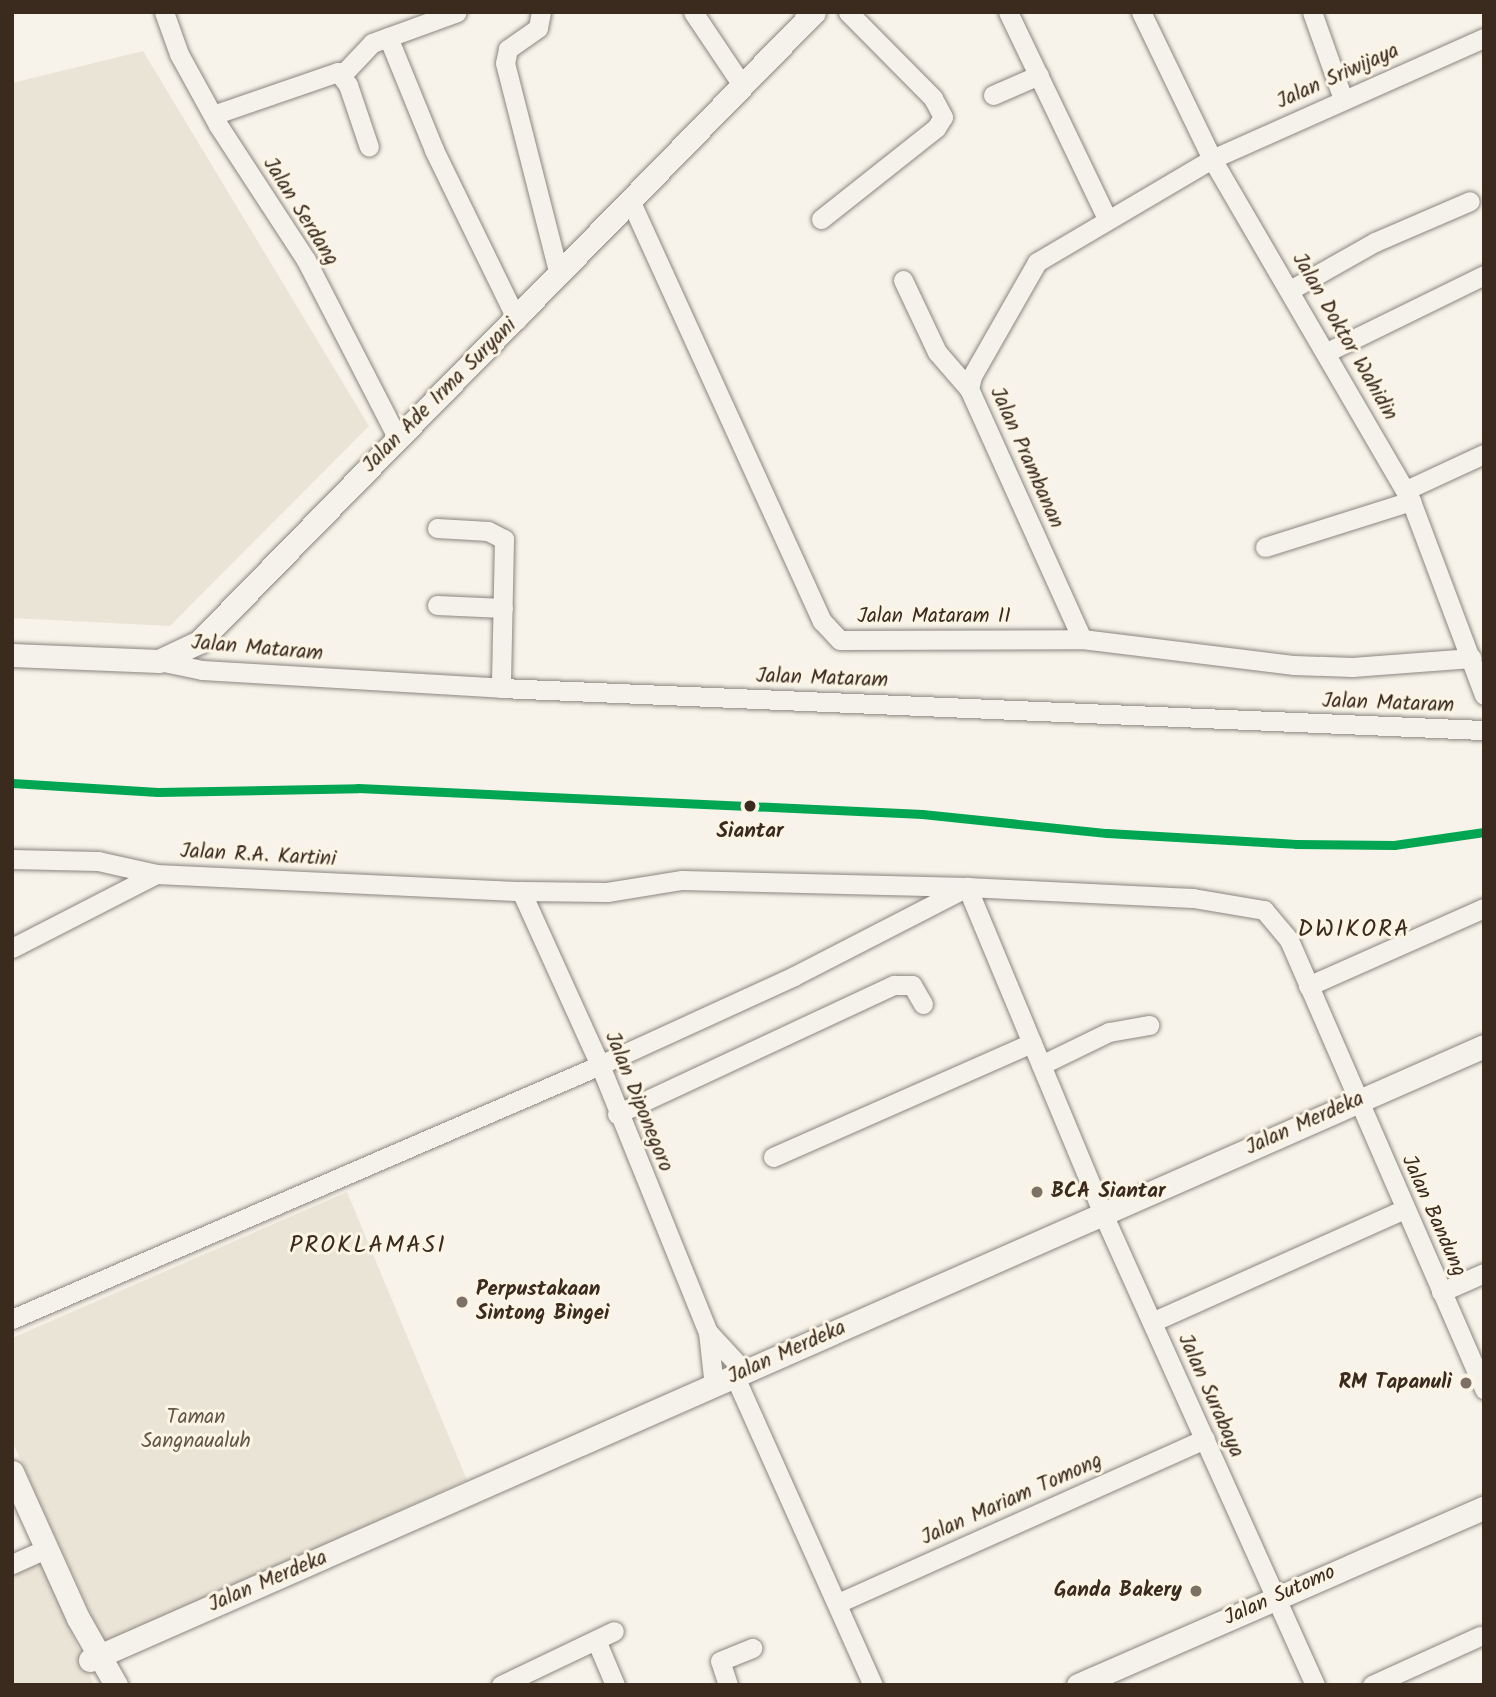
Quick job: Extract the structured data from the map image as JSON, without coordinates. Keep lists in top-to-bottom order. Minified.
{"streets":{"main road":["Jalan Ade Irma Suryani","Jalan Merdeka","Jalan Sutomo"],"street":["Jalan Sriwijaya","Jalan Serdang","Jalan Doktor Wahidin","Jalan Prambanan","Jalan Mataram II","Jalan Mataram","Jalan R.A. Kartini","Jalan Diponegoro","Jalan Bandung","Jalan Surabaya","Jalan Mariam Tomong"]},"crossings":[["Jalan Sriwijaya","Jalan Doktor Wahidin"],["Jalan Sriwijaya","Jalan Prambanan"],["Jalan Serdang","Jalan Ade Irma Suryani"],["Jalan Doktor Wahidin","Jalan Prambanan"],["Jalan Doktor Wahidin","Jalan Mataram II"],["Jalan Ade Irma Suryani","Jalan Mataram II"],["Jalan Ade Irma Suryani","Jalan Mataram"],["Jalan Prambanan","Jalan Mataram II"],["Jalan R.A. Kartini","Jalan Diponegoro"],["Jalan R.A. Kartini","Jalan Bandung"],["Jalan R.A. Kartini","Jalan Surabaya"],["Jalan Diponegoro","Jalan Merdeka"],["Jalan Diponegoro","Jalan Mariam Tomong"],["Jalan Merdeka","Jalan Bandung"],["Jalan Merdeka","Jalan Surabaya"],["Jalan Bandung","Jalan Surabaya"],["Jalan Surabaya","Jalan Mariam Tomong"],["Jalan Surabaya","Jalan Sutomo"]],"districts":["DWIKORA","PROKLAMASI"],"parks":["Taman Sangnaualuh"],"places":["Siantar","BCA Siantar","Perpustakaan Sintong Bingei","RM Tapanuli","Ganda Bakery"]}
